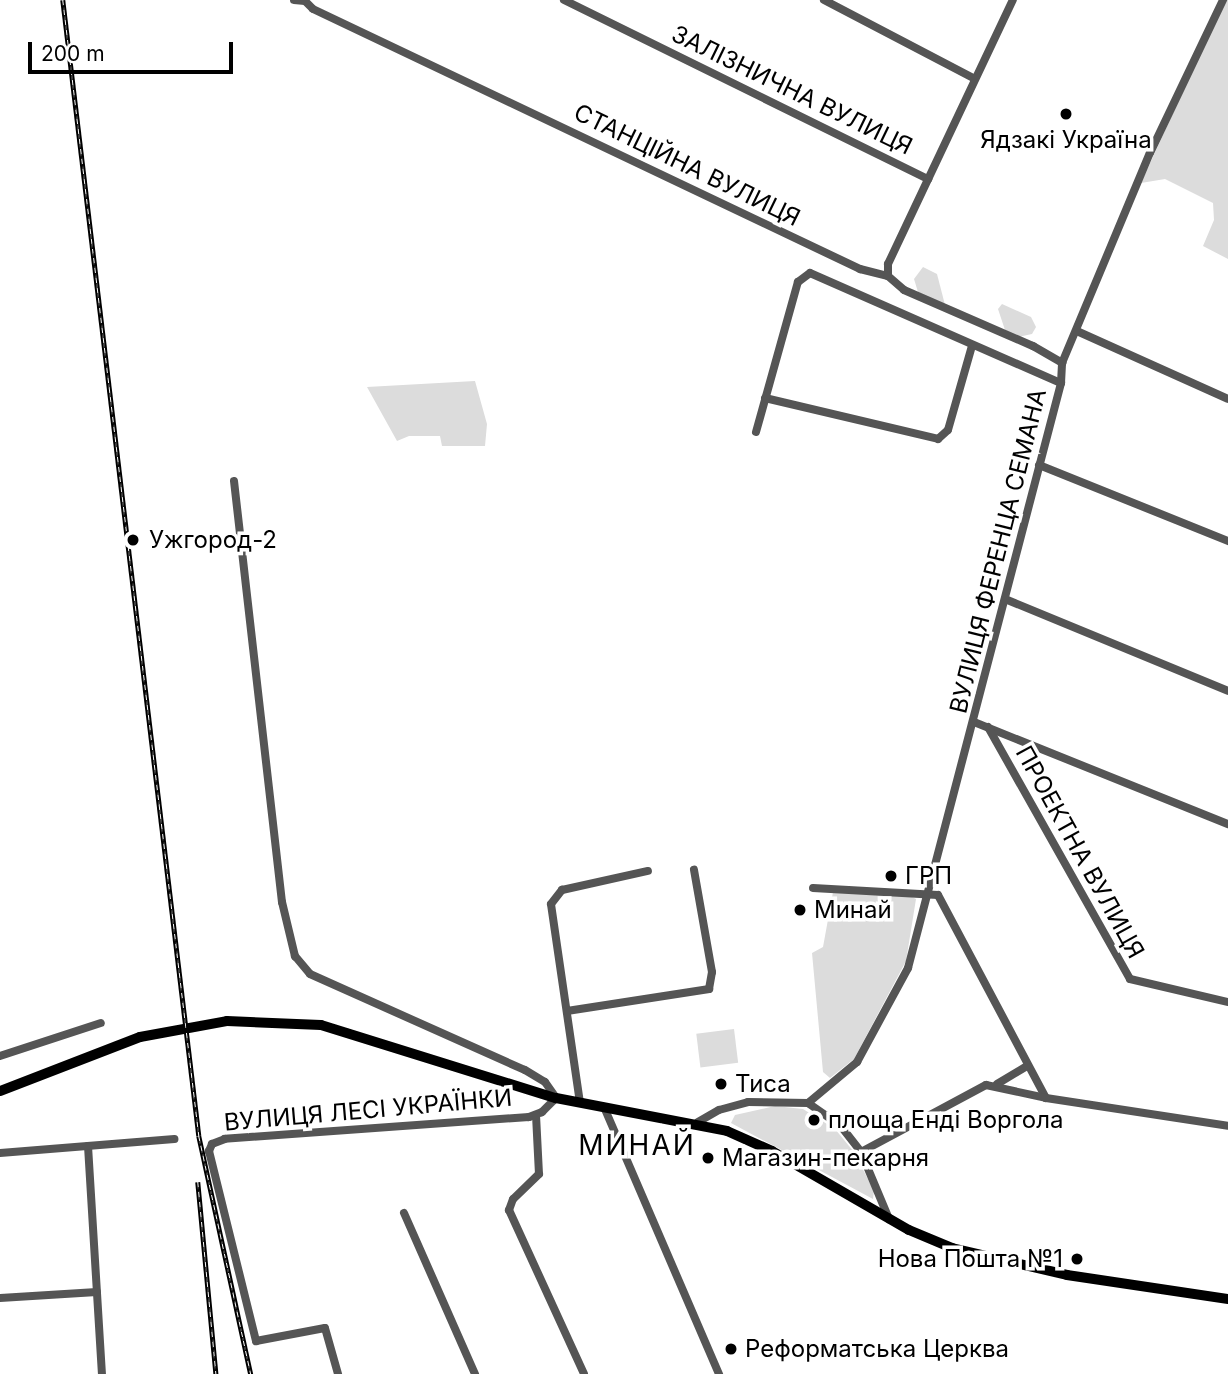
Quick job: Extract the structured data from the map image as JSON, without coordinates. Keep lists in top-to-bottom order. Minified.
{"streets":{"street":["ЗАЛІЗНИЧНА ВУЛИЦЯ","СТАНЦІЙНА ВУЛИЦЯ","ВУЛИЦЯ ФЕРЕНЦА СЕМАНА","ПРОЕКТНА ВУЛИЦЯ","ВУЛИЦЯ ЛЕСІ УКРАЇНКИ"]},"crossings":[["СТАНЦІЙНА ВУЛИЦЯ","ВУЛИЦЯ ФЕРЕНЦА СЕМАНА"]],"districts":["МИНАЙ"],"places":["Ядзакі Україна","Ужгород-2","ГРП","Минай","Тиса","площа Енді Воргола","Магазин-пекарня","Нова Пошта №1","Реформатська Церква"],"scale_bar":"200 m"}
